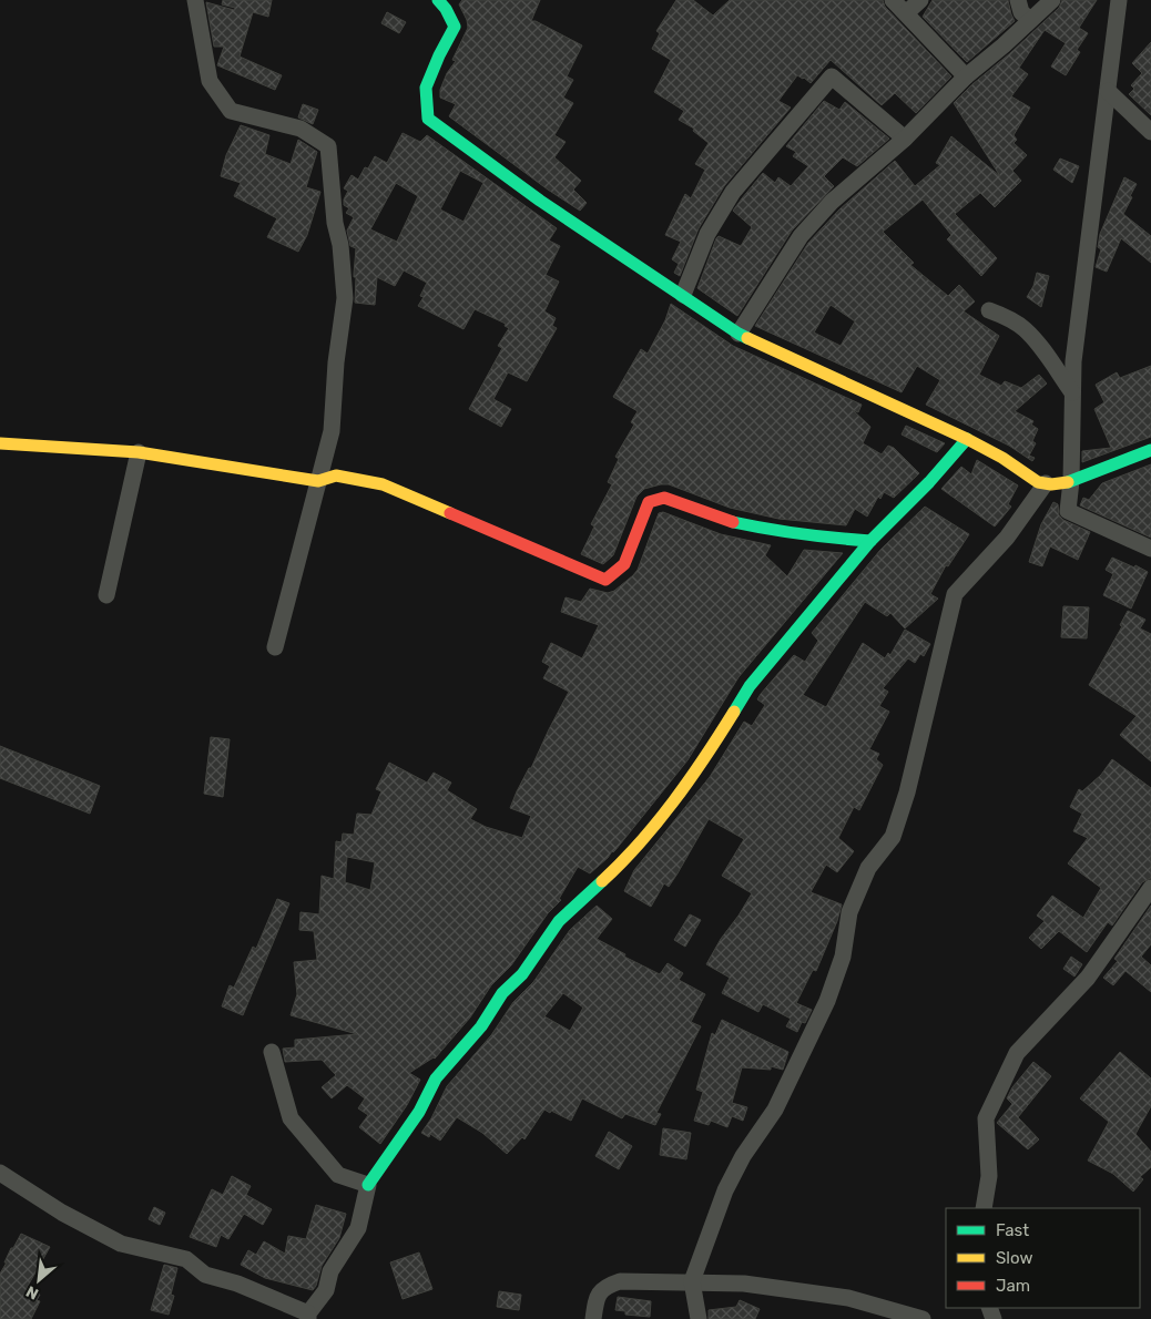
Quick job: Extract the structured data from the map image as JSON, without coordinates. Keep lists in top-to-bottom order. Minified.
{"legend":["Fast","Slow","Jam"],"north":"bottom left"}
